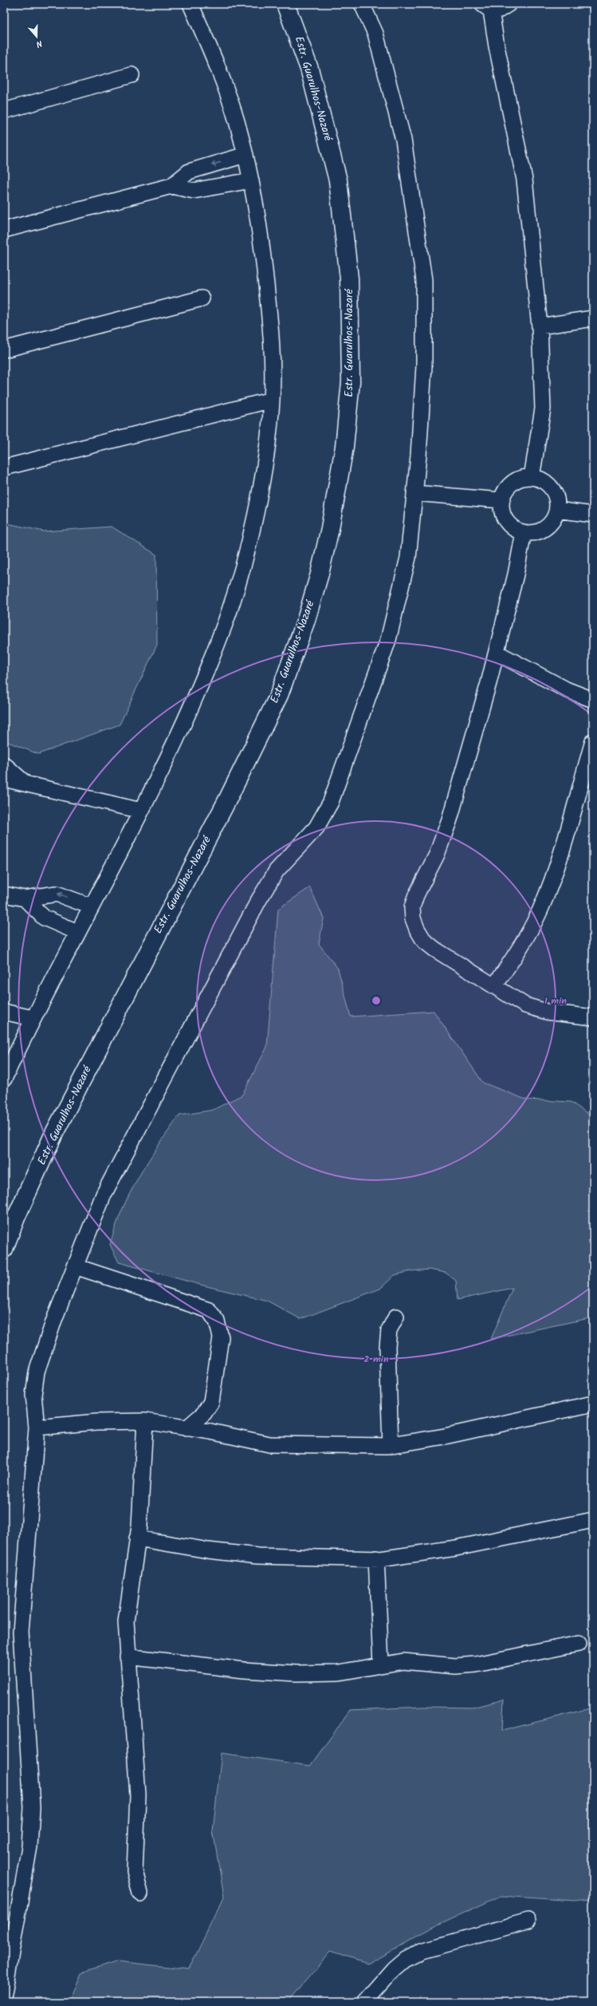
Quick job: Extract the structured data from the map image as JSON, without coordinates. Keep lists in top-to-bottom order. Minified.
{"streets":{"main road":["Estr. Guarulhos-Nazaré"]},"north":"bottom","rings":["1 min","2 min"]}
